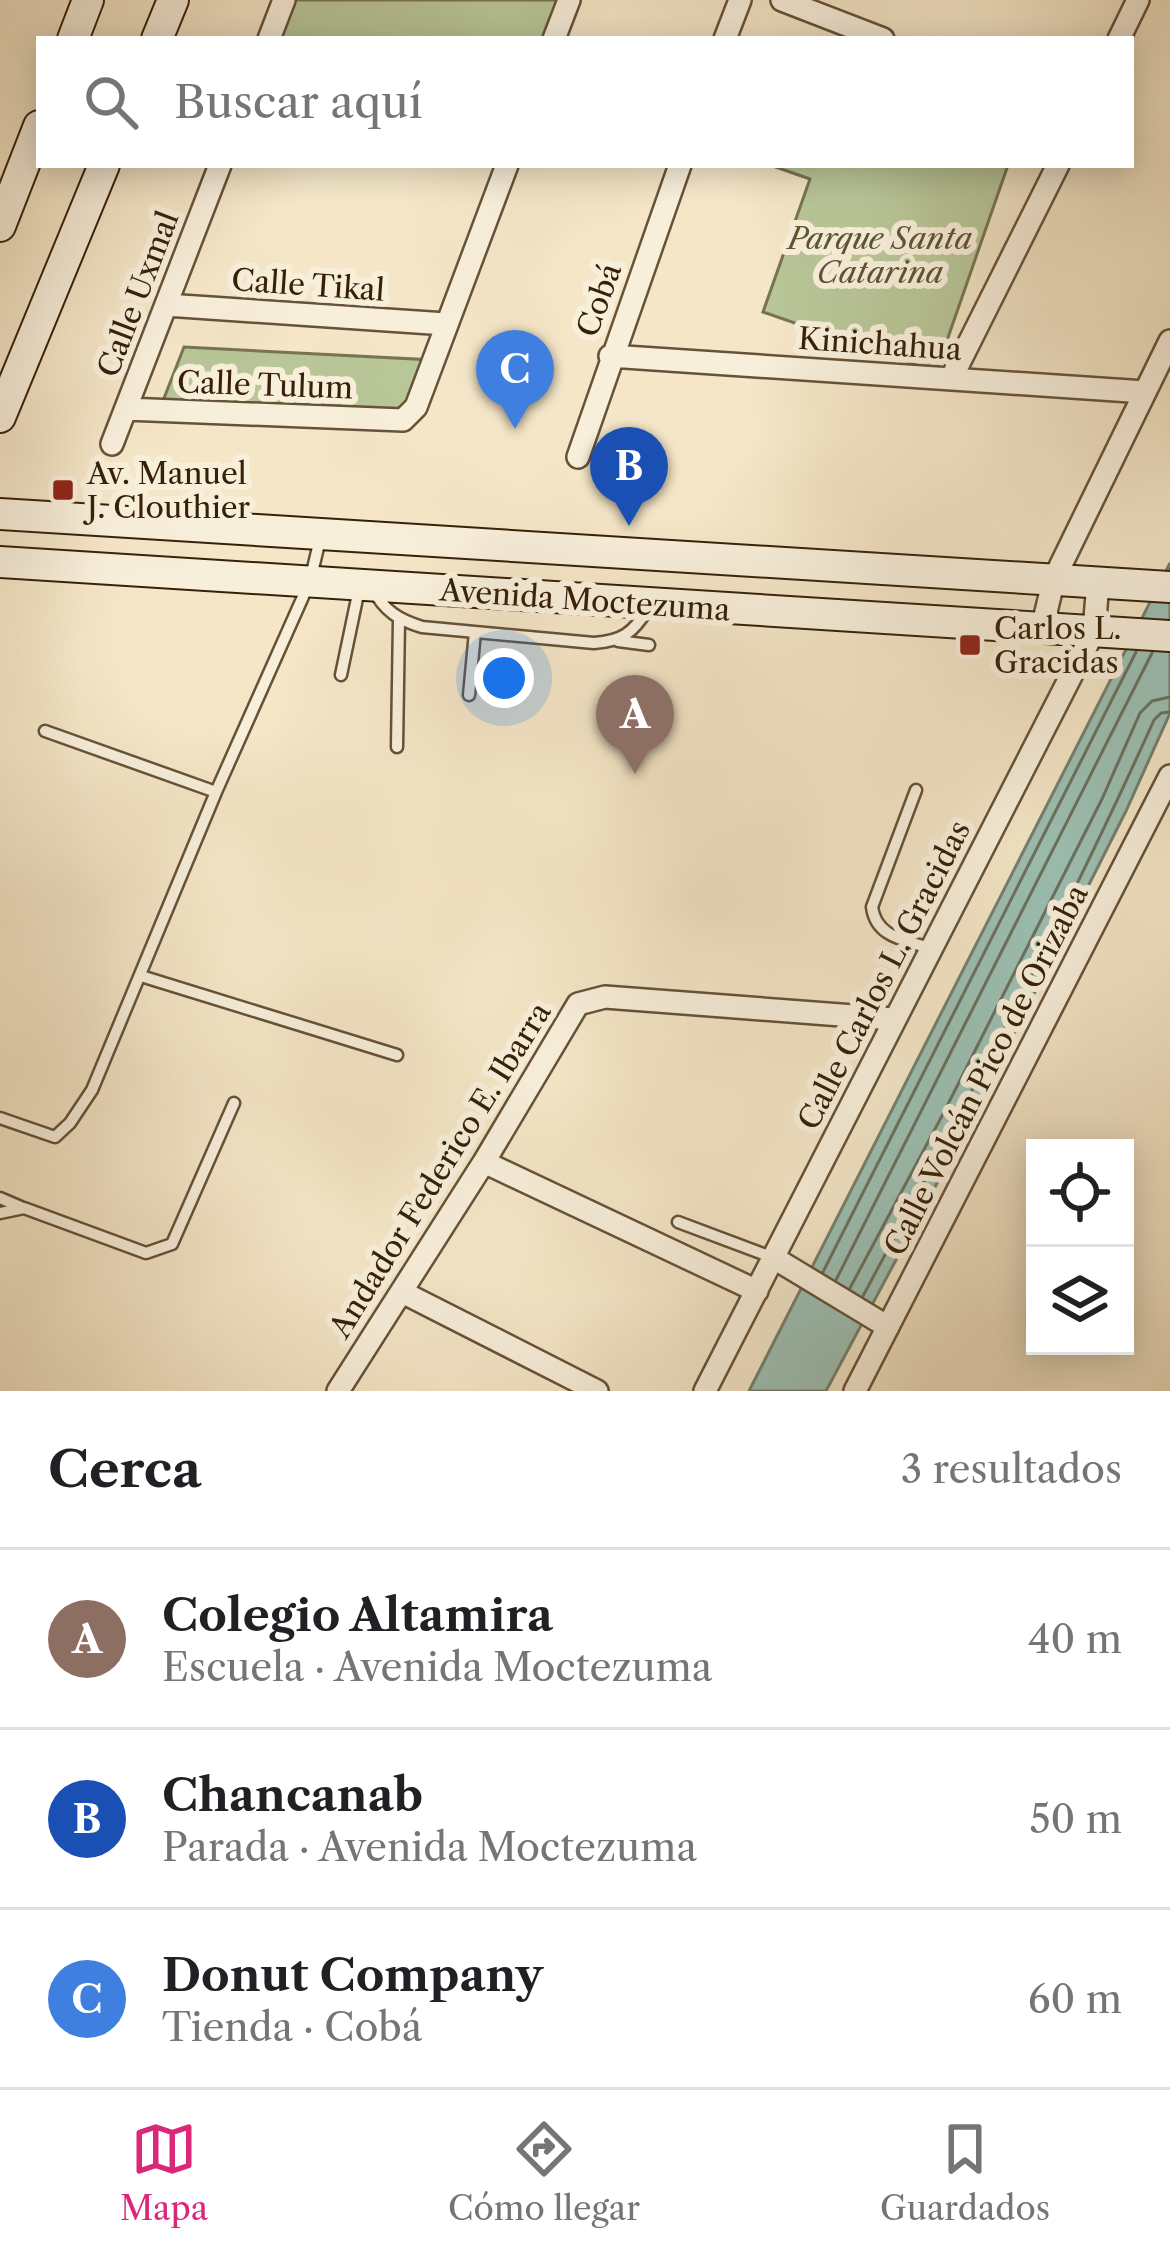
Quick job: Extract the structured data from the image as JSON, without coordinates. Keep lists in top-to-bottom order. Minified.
{"streets":{"street":["Calle Tikal","Calle Uxmal","Cobá","Kinichahua","Calle Tulum","Avenida Moctezuma","Calle Carlos L. Gracidas","Calle Volcán Pico de Orizaba","Andador Federico E. Ibarra"]},"crossings":[["Calle Tikal","Calle Uxmal"],["Calle Tikal","Calle Tulum"],["Calle Uxmal","Calle Tulum"],["Cobá","Kinichahua"],["Avenida Moctezuma","Calle Carlos L. Gracidas"],["Calle Carlos L. Gracidas","Andador Federico E. Ibarra"]],"parks":["Parque Santa Catarina"],"places":{"transit":["Av. Manuel J. Clouthier","Carlos L. Gracidas"]},"page":{"search":"Buscar aquí","pins":["C","B","A"],"heading":["Cerca","3 resultados"],"list":[{"mark":"A","name":"Colegio Altamira","note":"Escuela · Avenida Moctezuma","value":"40 m"},{"mark":"B","name":"Chancanab","note":"Parada · Avenida Moctezuma","value":"50 m"},{"mark":"C","name":"Donut Company","note":"Tienda · Cobá","value":"60 m"}],"nav":["Mapa","Cómo llegar","Guardados"]}}
